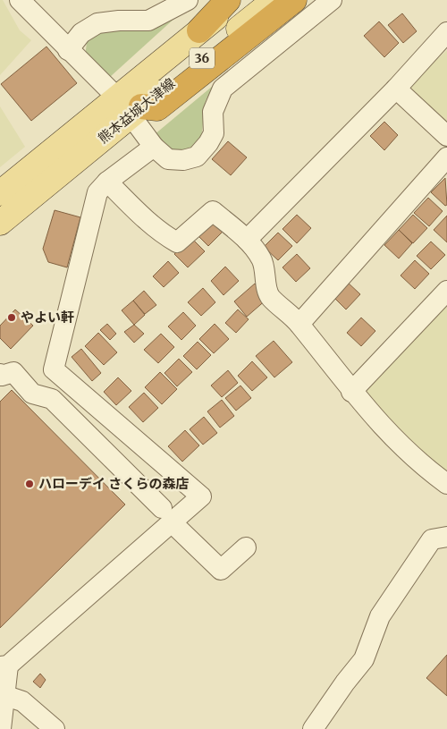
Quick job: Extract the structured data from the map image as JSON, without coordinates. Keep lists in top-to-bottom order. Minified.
{"streets":{"main road":["36","熊本益城大津線"]},"places":["やよい軒","ハローデイ さくらの森店"]}
